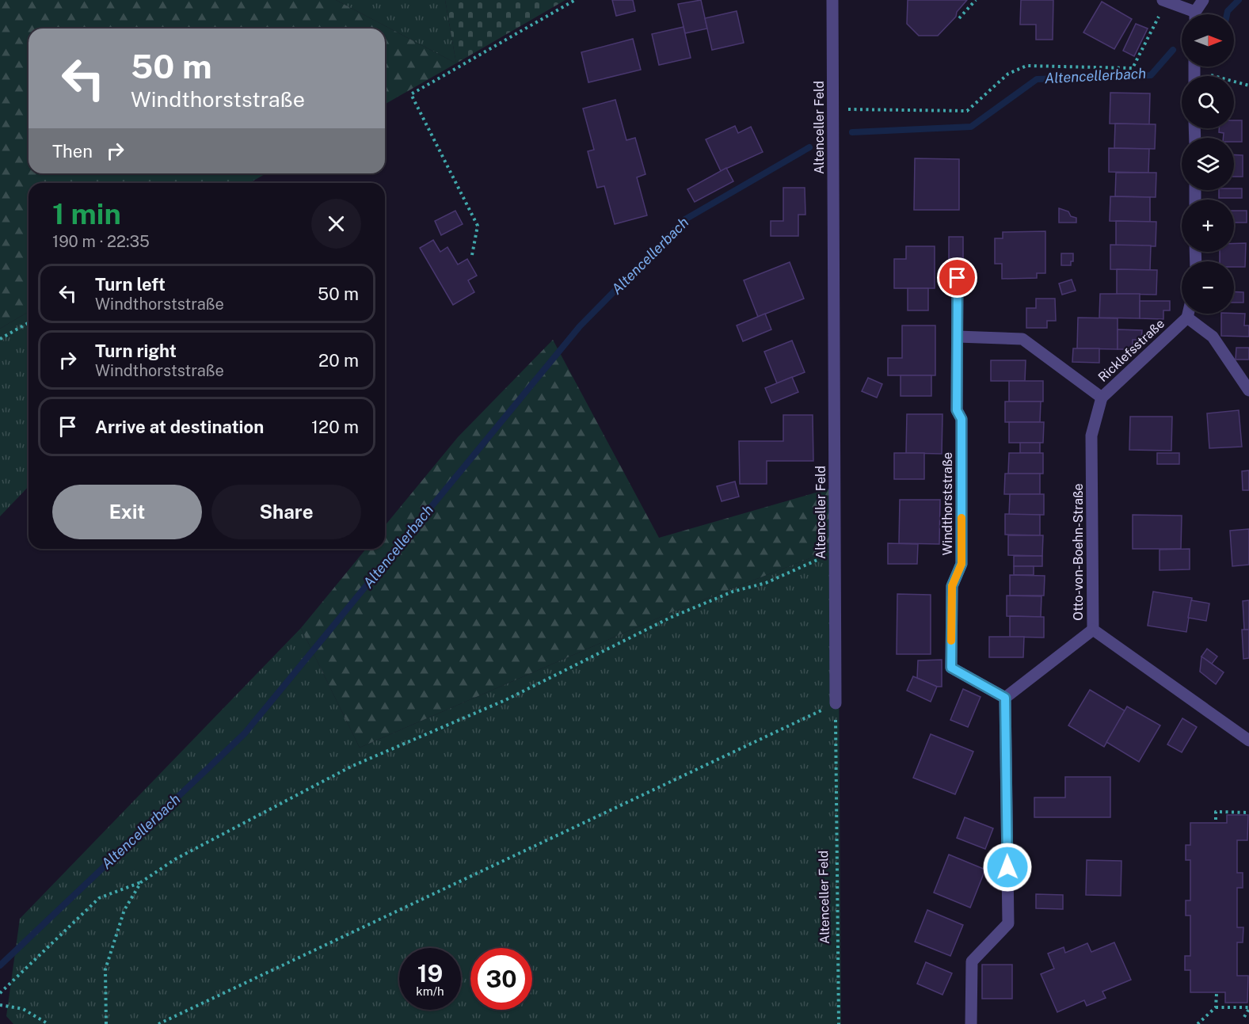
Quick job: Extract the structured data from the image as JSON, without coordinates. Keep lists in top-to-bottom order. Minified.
{"streets":{"street":["Altenceller Feld","Ricklefsstraße","Windthorststraße","Otto-von-Boehn-Straße"]},"crossings":[["Ricklefsstraße","Windthorststraße"],["Ricklefsstraße","Otto-von-Boehn-Straße"]],"water":["Altencellerbach"],"north":"right","page":{"map_buttons":["+","−"],"turn":["50 m","Windthorststraße"],"then":"Then","heading":["1 min","190 m · 22:35"],"list":[{"name":"Turn left","note":"Windthorststraße","value":"50 m"},{"name":"Turn right","note":"Windthorststraße","value":"20 m"},{"name":"Arrive at destination","value":"120 m"}],"buttons":["Exit","Share"],"speed":"19 km/h","limit":"30"}}
